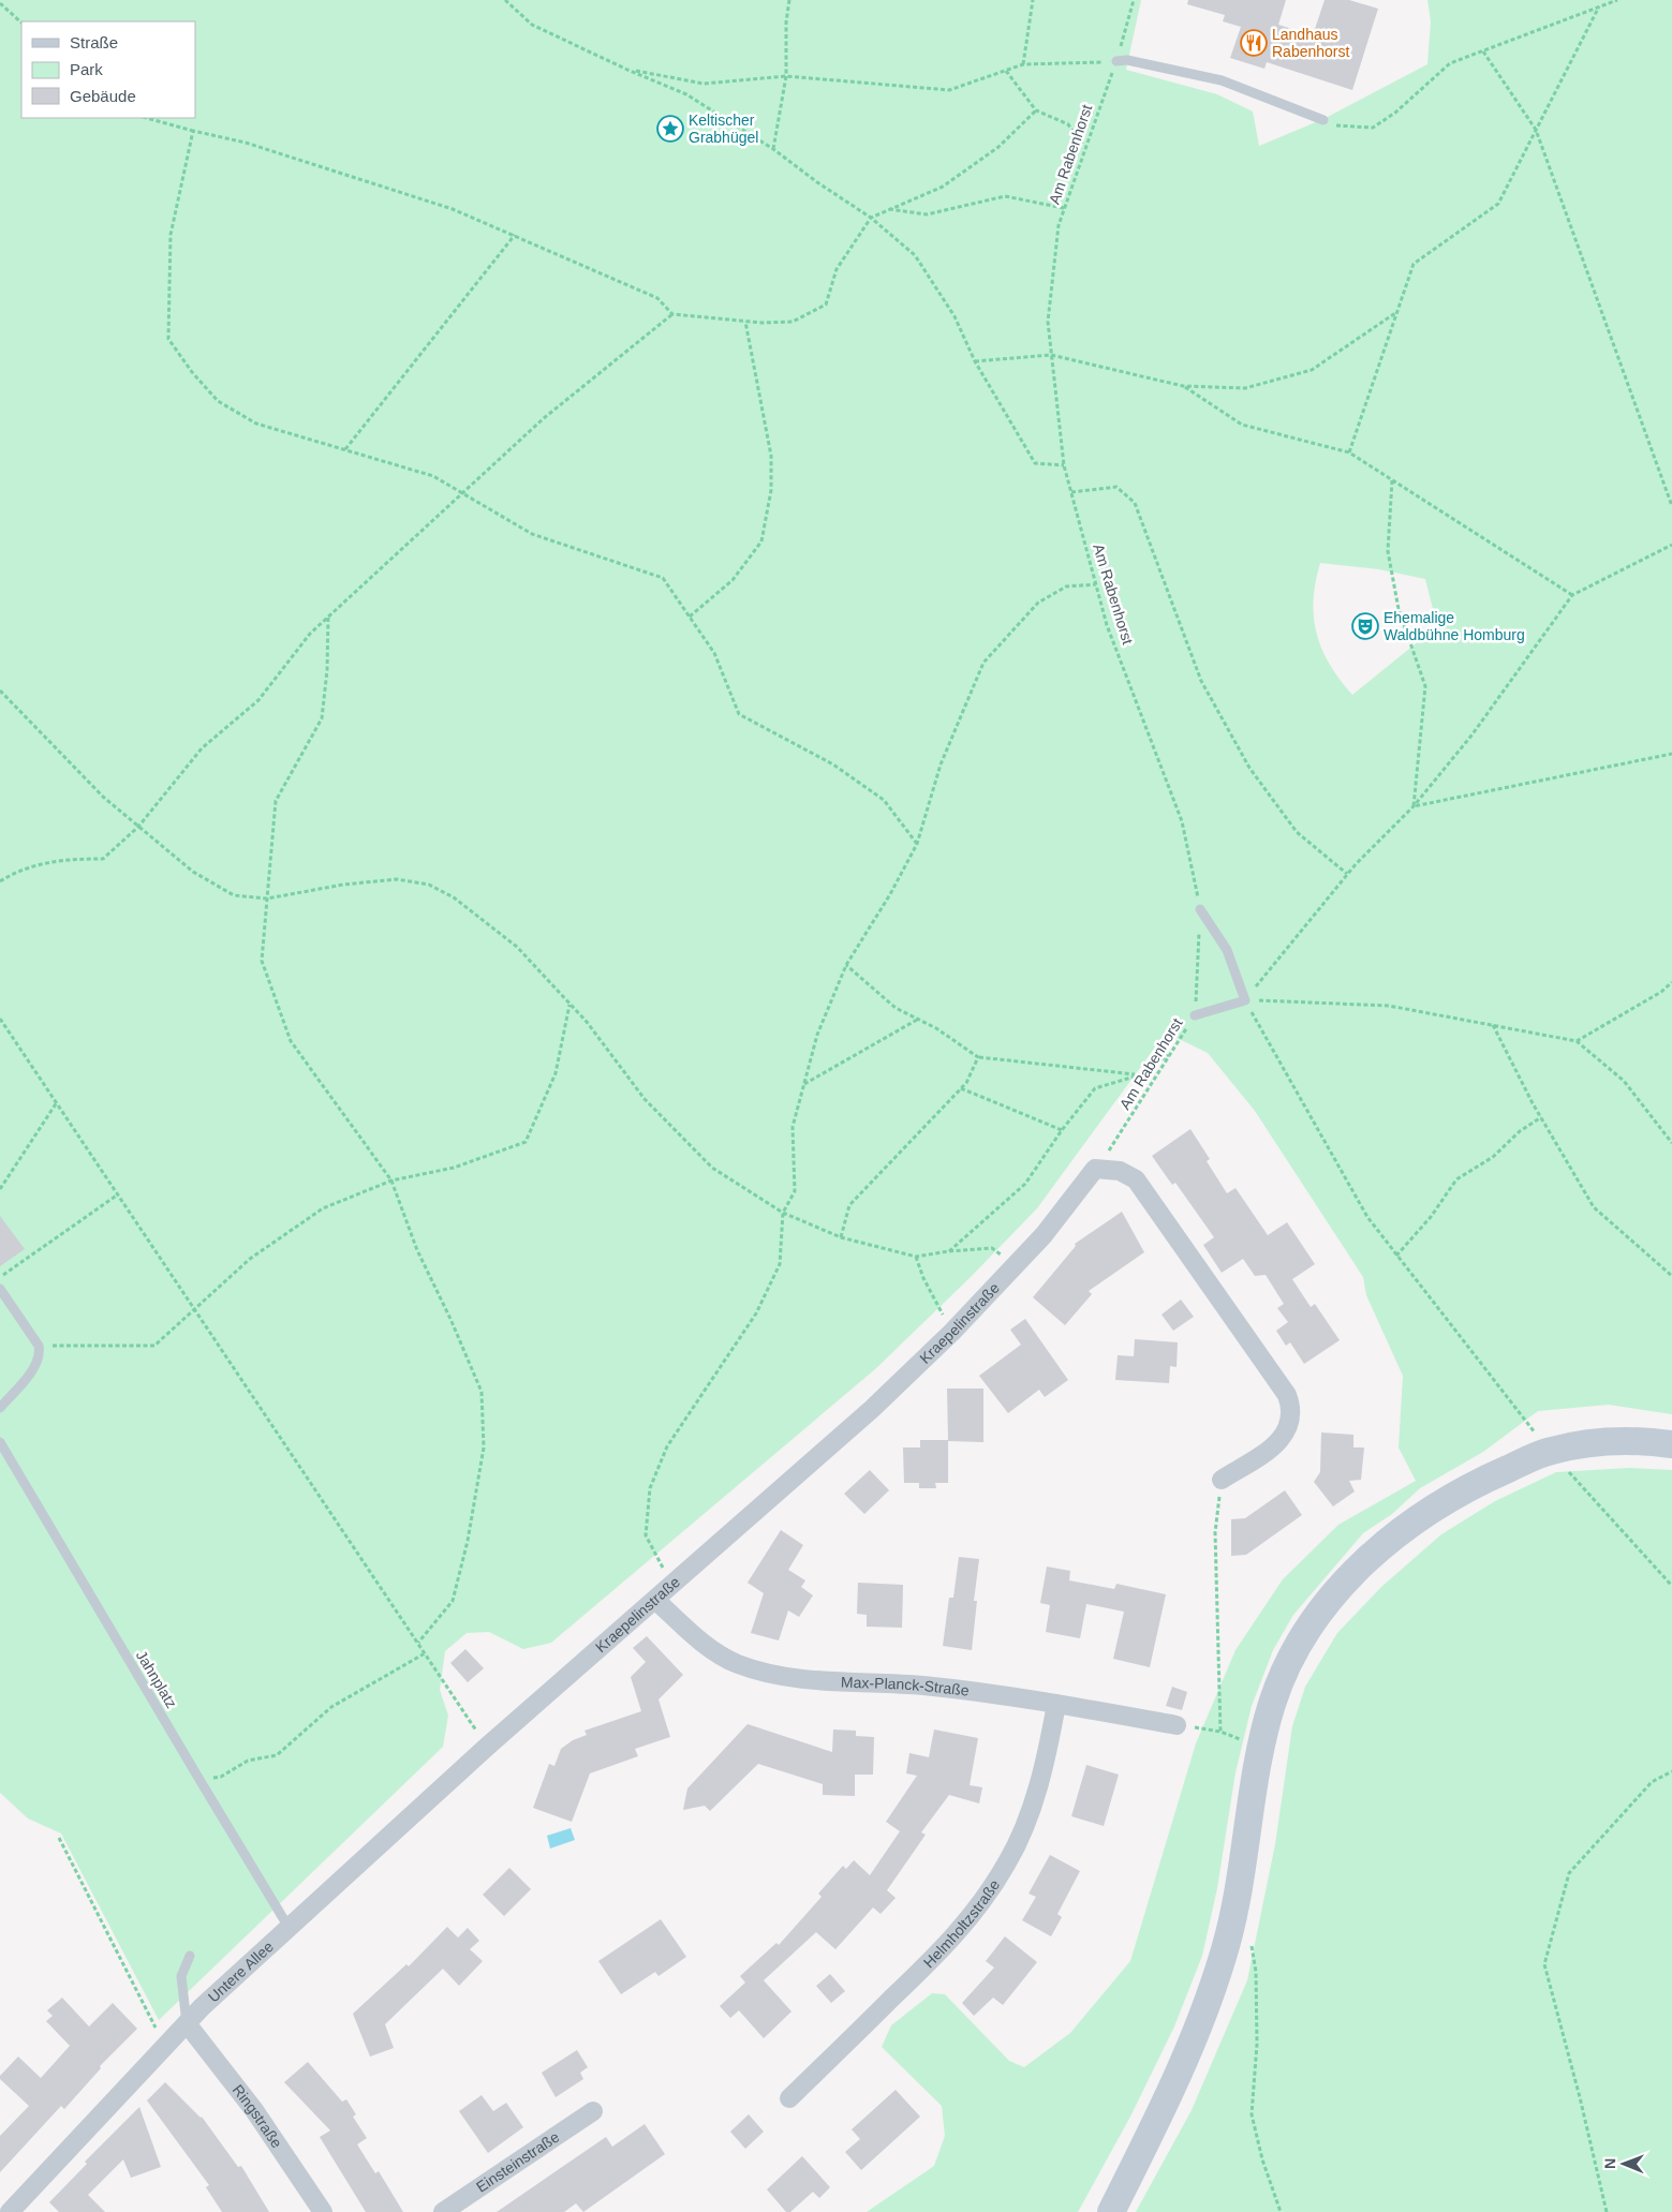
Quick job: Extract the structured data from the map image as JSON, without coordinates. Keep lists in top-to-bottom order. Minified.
{"streets":{"street":["Kraepelinstraße","Max-Planck-Straße","Helmholtzstraße","Untere Allee","Ringstraße","Einsteinstraße"],"lane":["Jahnplatz"],"path":["Am Rabenhorst"]},"crossings":[["Am Rabenhorst","Kraepelinstraße"],["Kraepelinstraße","Max-Planck-Straße"],["Kraepelinstraße","Untere Allee"],["Jahnplatz","Untere Allee"],["Max-Planck-Straße","Helmholtzstraße"],["Untere Allee","Ringstraße"]],"places":{"restaurant":["Landhaus Rabenhorst"],"place":["Keltischer Grabhügel"],"theatre":["Ehemalige Waldbühne Homburg"]},"legend":["Straße","Park","Gebäude"],"north":"left"}
